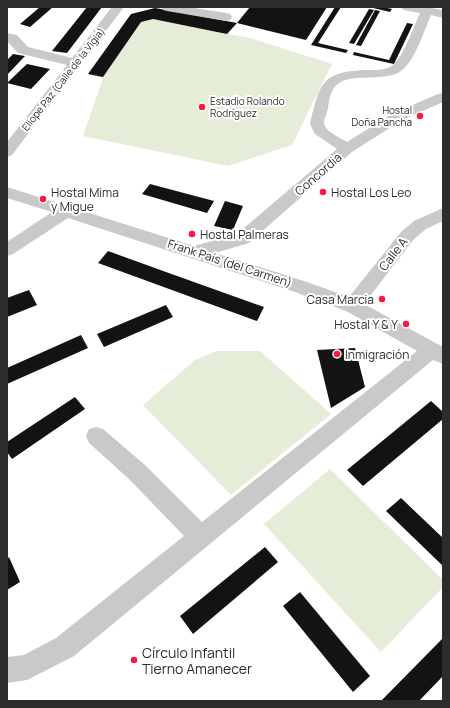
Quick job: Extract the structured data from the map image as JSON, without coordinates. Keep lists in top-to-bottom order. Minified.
{"streets":{"street":["Eliope Paz (Calle de la Vigía)","Concordia","Calle A","Frank País (del Carmen)"]},"crossings":[["Concordia","Frank País (del Carmen)"],["Calle A","Frank País (del Carmen)"]],"places":["Estadio Rolando Rodríguez","Hostal Doña Pancha","Hostal Los Leo","Hostal Mima y Migue","Hostal Palmeras","Casa Marcia","Hostal Y & Y","Inmigración","Círculo Infantil Tierno Amanecer"]}
